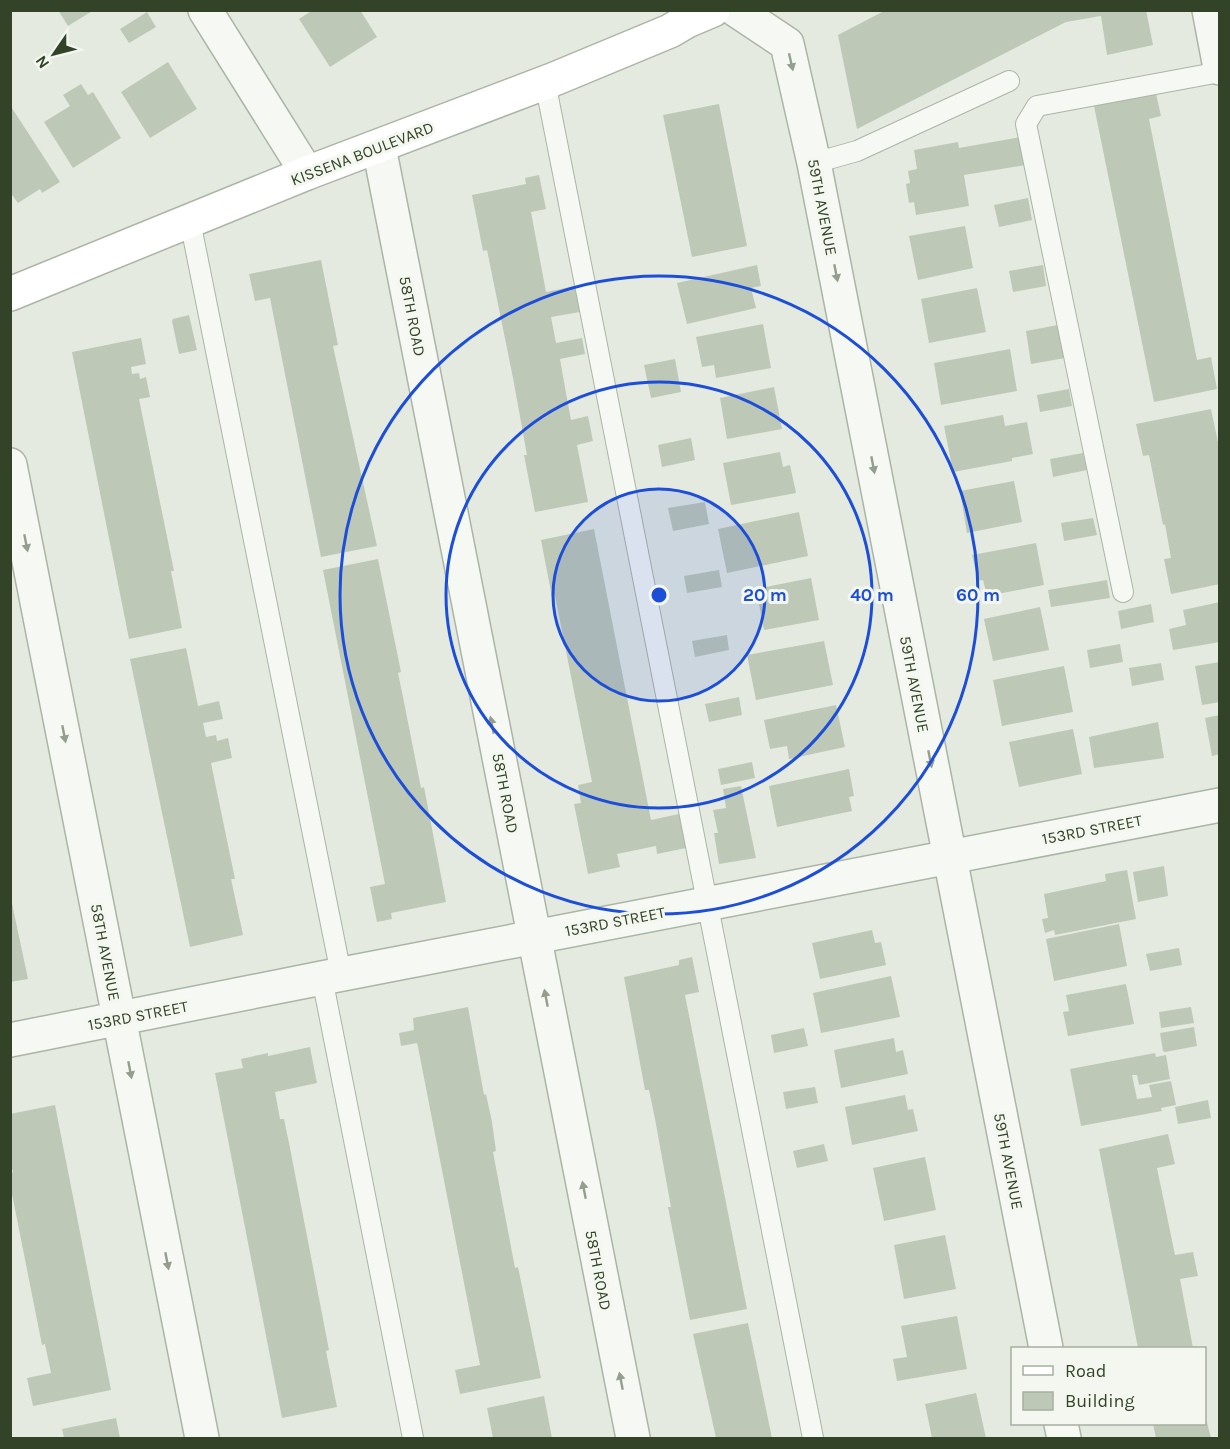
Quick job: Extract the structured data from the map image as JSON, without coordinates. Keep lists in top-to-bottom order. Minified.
{"streets":{"main road":["KISSENA BOULEVARD"],"street":["59TH AVENUE","58TH ROAD","153RD STREET","58TH AVENUE"]},"crossings":[["KISSENA BOULEVARD","58TH ROAD"],["59TH AVENUE","153RD STREET"],["58TH ROAD","153RD STREET"],["153RD STREET","58TH AVENUE"]],"one_way":["59TH AVENUE","58TH ROAD","58TH AVENUE"],"legend":["Road","Building"],"north":"bottom left","rings":["20 m","40 m","60 m"]}
